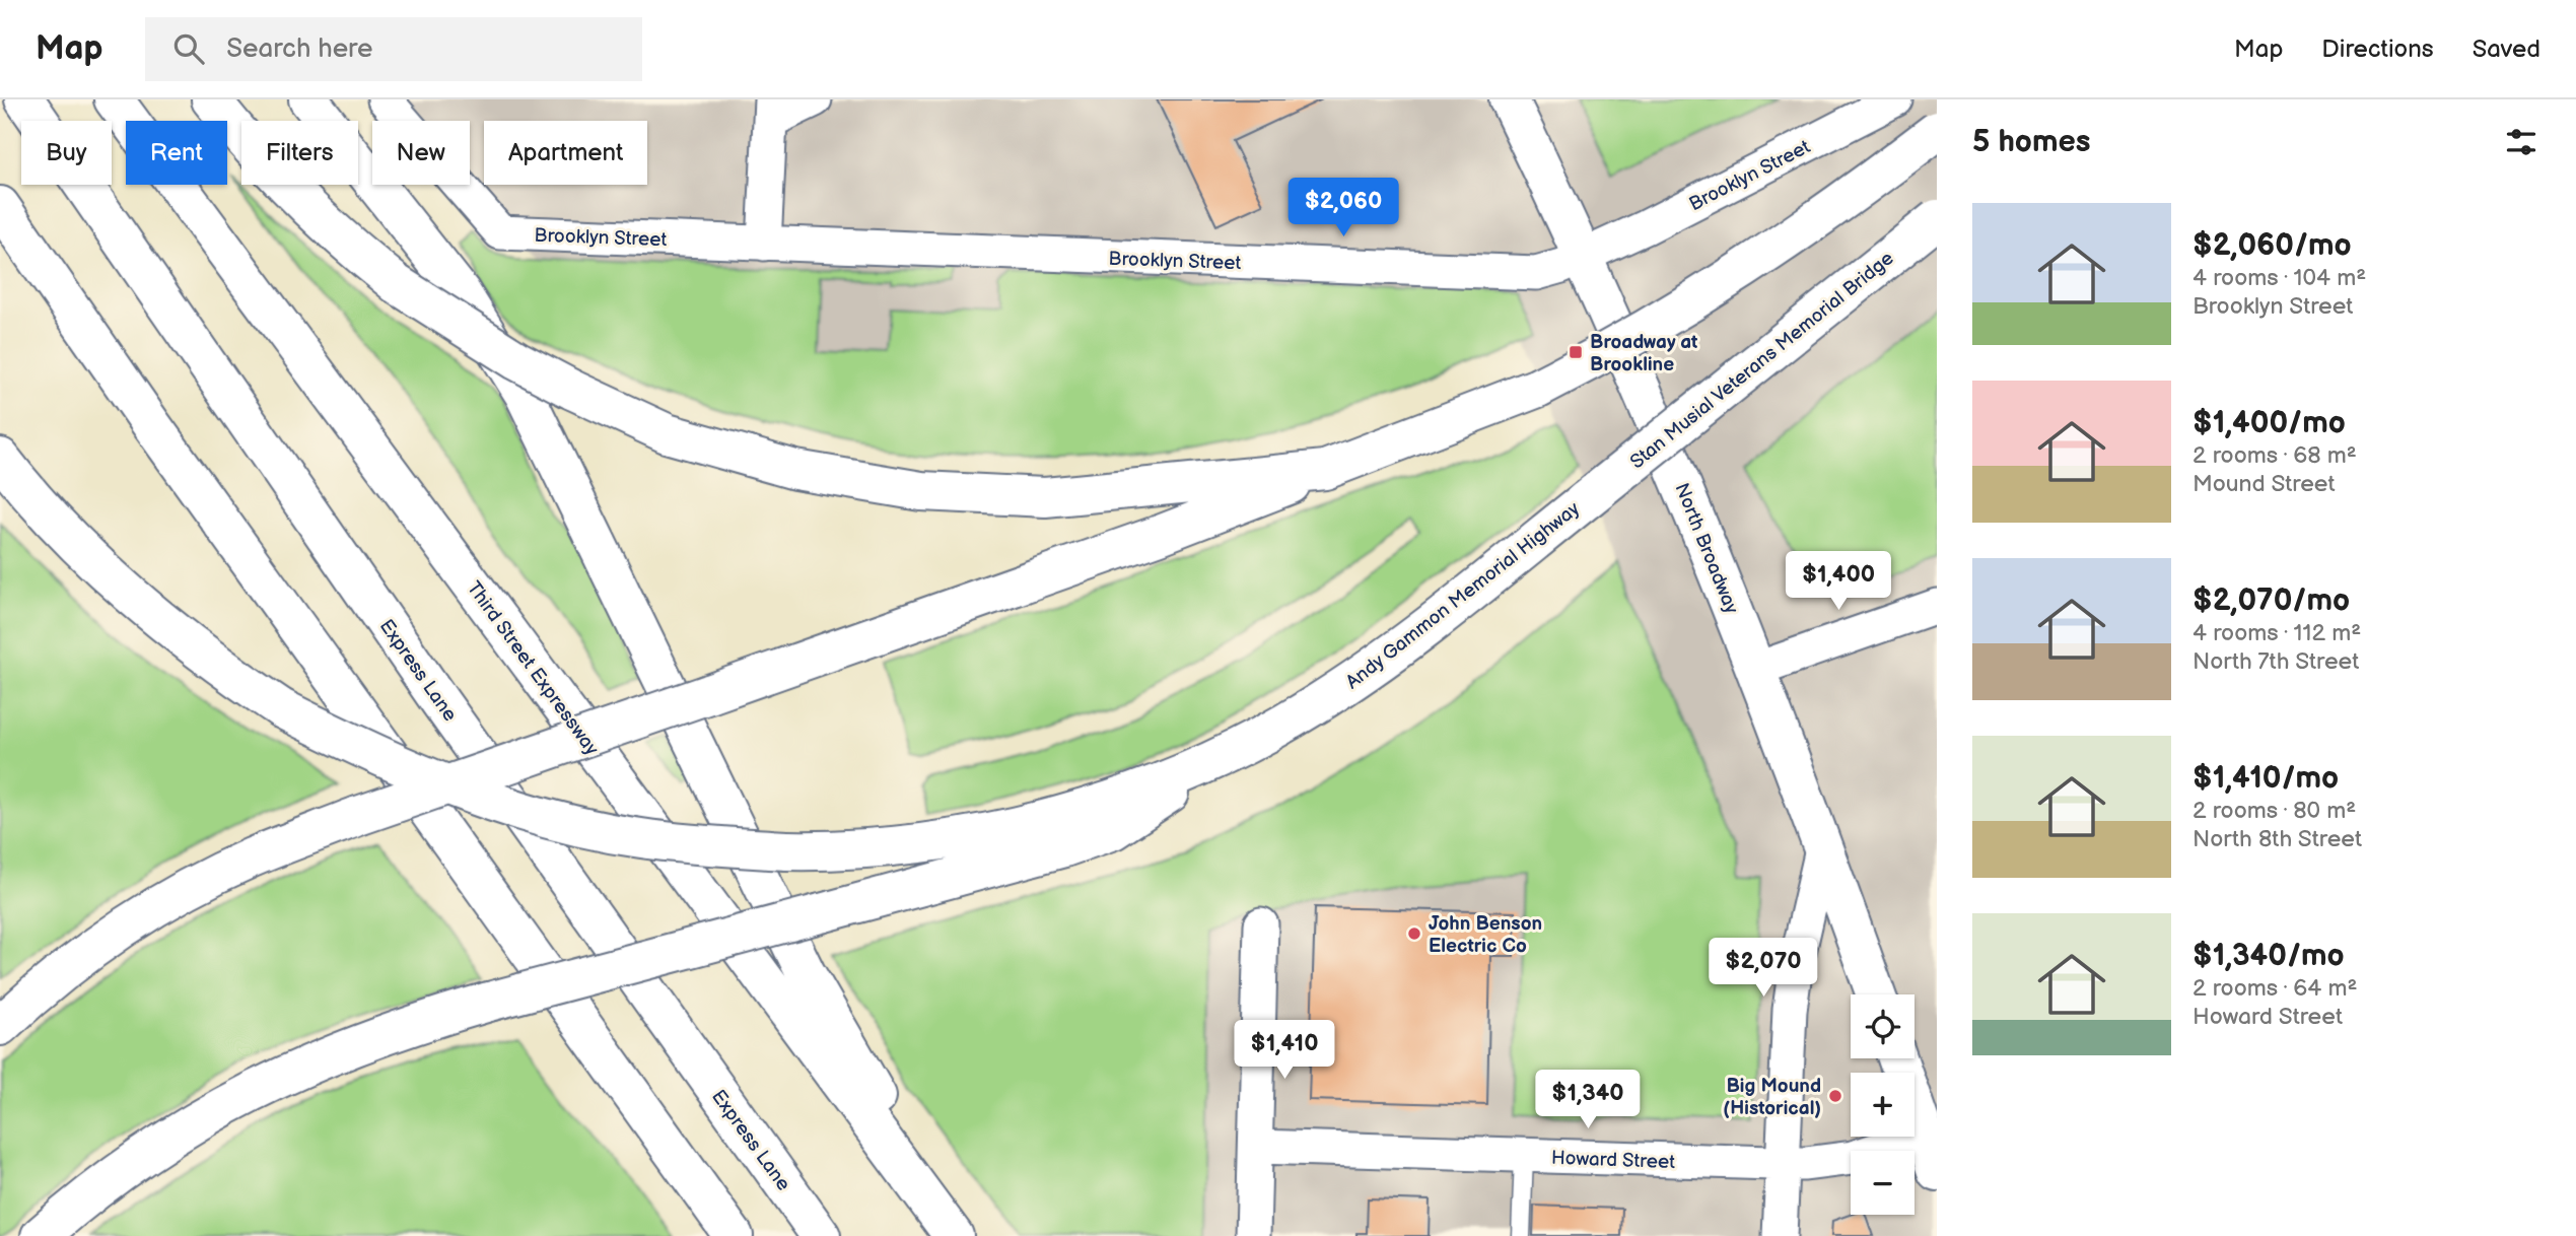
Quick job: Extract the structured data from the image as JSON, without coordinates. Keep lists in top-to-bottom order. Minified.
{"streets":{"main road":["Stan Musial Veterans Memorial Bridge","North Broadway","Andy Gammon Memorial Highway","Third Street Expressway","Express Lane"],"street":["Brooklyn Street","Howard Street"]},"crossings":[["Brooklyn Street","North Broadway"],["Stan Musial Veterans Memorial Bridge","Andy Gammon Memorial Highway"]],"places":{"transit":["Broadway at Brookline"],"other":["John Benson Electric Co","Big Mound (Historical)"]},"page":{"header":"Map","search":"Search here","nav":["Map","Directions","Saved"],"heading":"5 homes","chip":["Buy","Rent","Filters","New","Apartment"],"price":["$2,060","$1,400","$2,070","$1,410","$1,340"],"list":[{"name":"$2,060/mo","note":"4 rooms · 104 m² · Brooklyn Street"},{"name":"$1,400/mo","note":"2 rooms · 68 m² · Mound Street"},{"name":"$2,070/mo","note":"4 rooms · 112 m² · North 7th Street"},{"name":"$1,410/mo","note":"2 rooms · 80 m² · North 8th Street"},{"name":"$1,340/mo","note":"2 rooms · 64 m² · Howard Street"}],"map_buttons":["+","−"]}}
